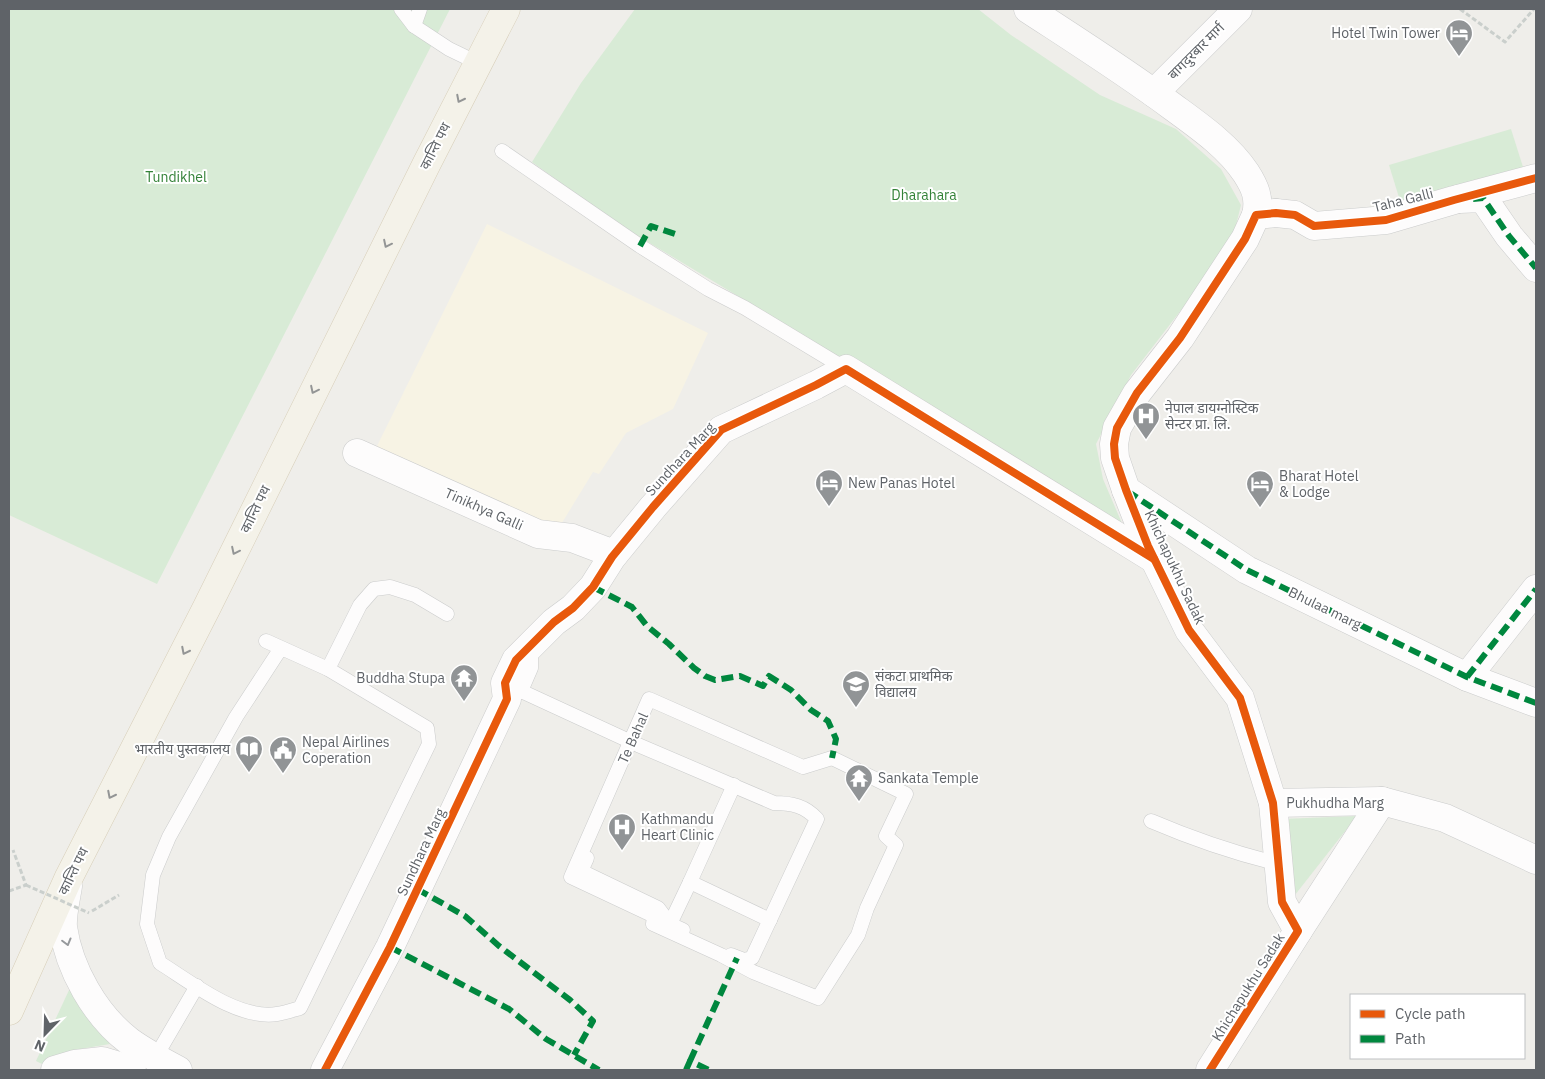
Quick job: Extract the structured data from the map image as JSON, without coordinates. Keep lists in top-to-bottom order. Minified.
{"streets":{"main road":["कान्ति पथ"],"street":["बागदुरबार मार्ग","Taha Galli","Sundhara Marg","Tinikhya Galli","Khichapukhu Sadak","Bhulaa marg","Pukhudha Marg"],"lane":["Te Bahal"]},"crossings":[["Taha Galli","Khichapukhu Sadak"],["Sundhara Marg","Tinikhya Galli"],["Khichapukhu Sadak","Bhulaa marg"],["Khichapukhu Sadak","Pukhudha Marg"]],"one_way":["कान्ति पथ"],"parks":["Tundikhel","Dharahara"],"places":{"hotel":["Hotel Twin Tower","New Panas Hotel","Bharat Hotel & Lodge"],"hospital":["नेपाल डायग्नोस्टिक सेन्टर प्रा. लि.","Kathmandu Heart Clinic"],"temple":["Buddha Stupa","Sankata Temple"],"school or university":["संकटा प्राथमिक विद्यालय"],"library":["भारतीय पुस्तकालय"],"public building":["Nepal Airlines Coperation"]},"legend":["Cycle path","Path"],"north":"bottom left"}
